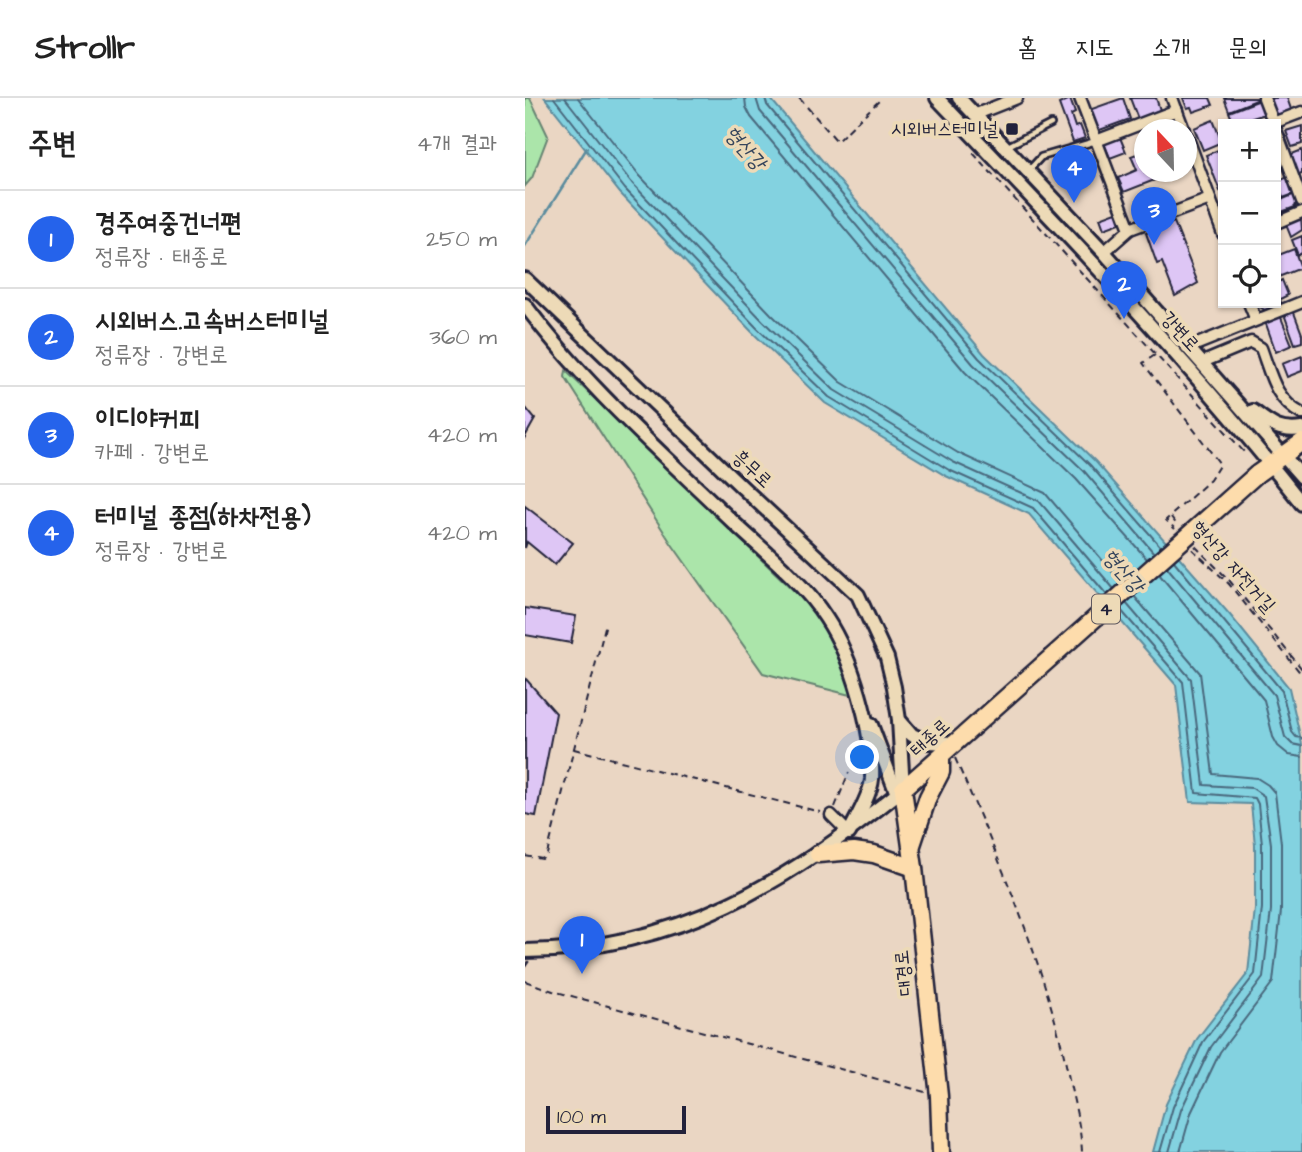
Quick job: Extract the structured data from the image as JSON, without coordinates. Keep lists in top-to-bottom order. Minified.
{"streets":{"main road":["4","태종로","대경로"],"street":["강변로","흥무로"],"path":["형산강 자전거길"]},"crossings":[["강변로","태종로"],["흥무로","태종로"],["흥무로","대경로"],["태종로","대경로"]],"water":["형산강"],"places":{"transit":["시외버스터미널"]},"scale_bar":"100 m","north":"top","page":{"header":"Strollr","nav":["홈","지도","소개","문의"],"heading":["주변","4개 결과"],"map_buttons":["+","−"],"pins":["4","3","2","1"],"list":[{"mark":"1","name":"경주여중건너편","note":"정류장 · 태종로","value":"250 m"},{"mark":"2","name":"시외버스.고속버스터미널","note":"정류장 · 강변로","value":"360 m"},{"mark":"3","name":"이디야커피","note":"카페 · 강변로","value":"420 m"},{"mark":"4","name":"터미널 종점(하차전용)","note":"정류장 · 강변로","value":"420 m"}],"scale":"100 m"}}
